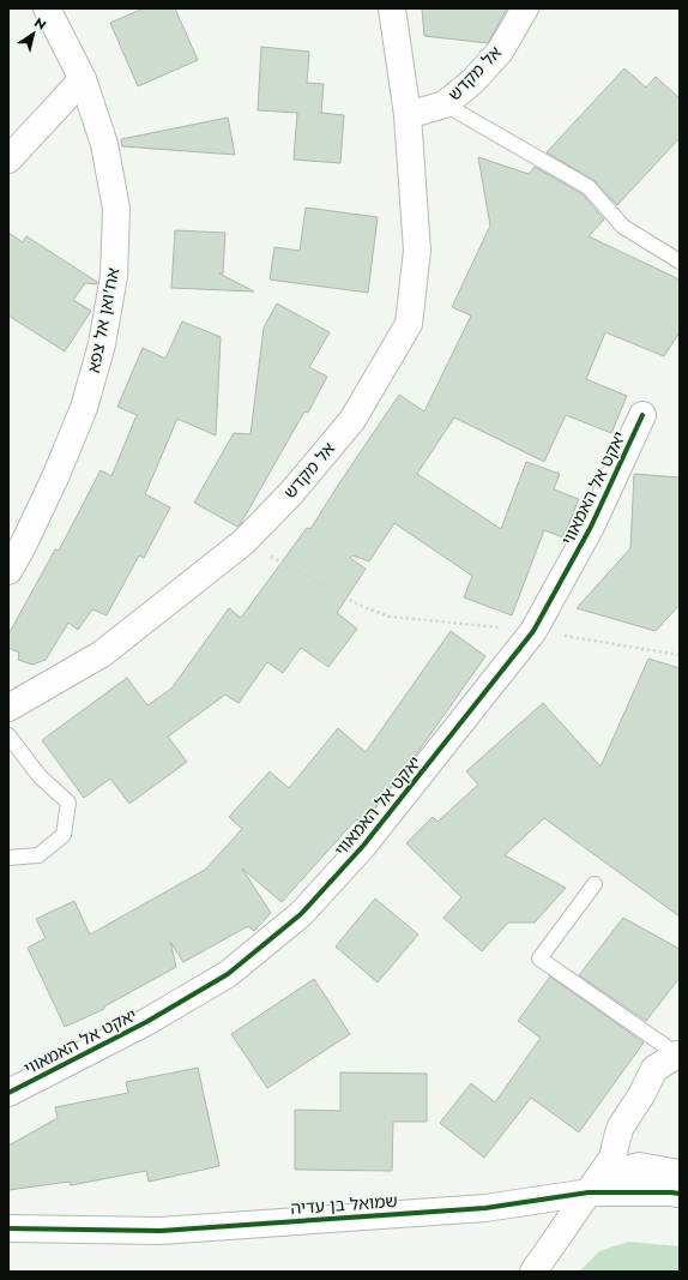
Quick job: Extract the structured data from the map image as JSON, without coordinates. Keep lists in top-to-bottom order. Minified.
{"streets":{"street":["אל מקדש","אח'ואן אל צפא","יאקט אל האמאווי","שמואל בן עדיה"]},"north":"top right"}
